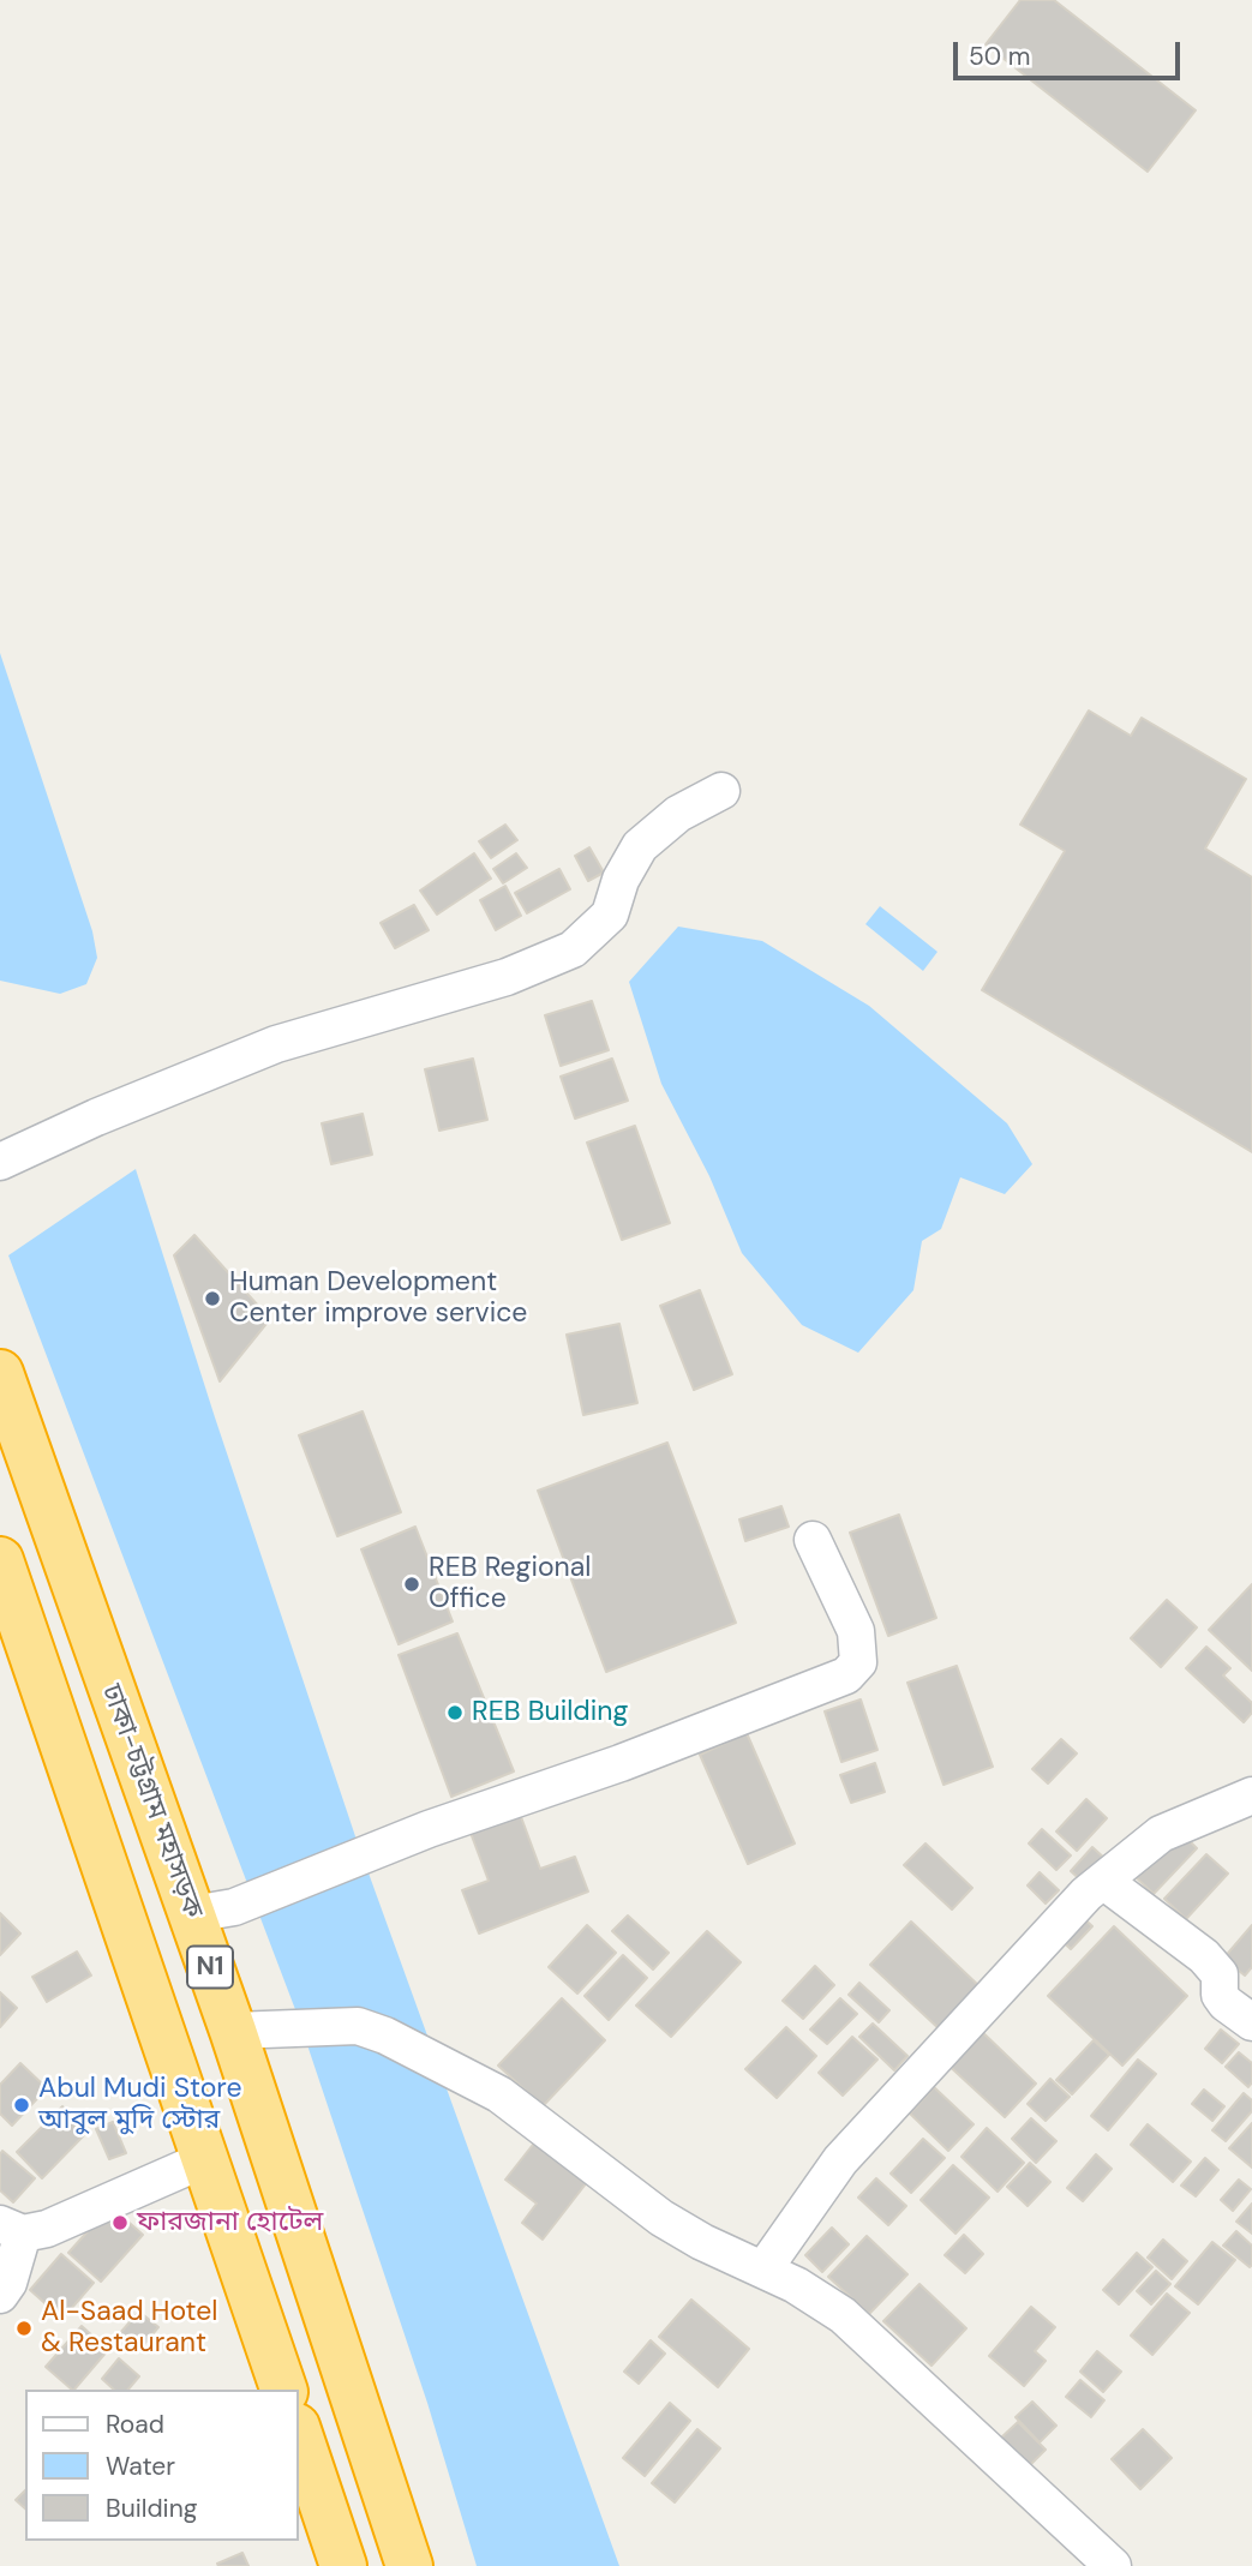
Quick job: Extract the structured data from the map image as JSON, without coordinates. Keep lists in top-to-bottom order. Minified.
{"streets":{"highway":["ঢাকা-চট্টগ্রাম মহাসড়ক","N1"]},"places":["Human Development Center improve service","REB Regional Office","REB Building","Abul Mudi Store আবুল মুদি স্টোর","ফারজানা হোটেল","Al-Saad Hotel & Restaurant"],"legend":["Road","Water","Building"],"scale_bar":"50 m"}
